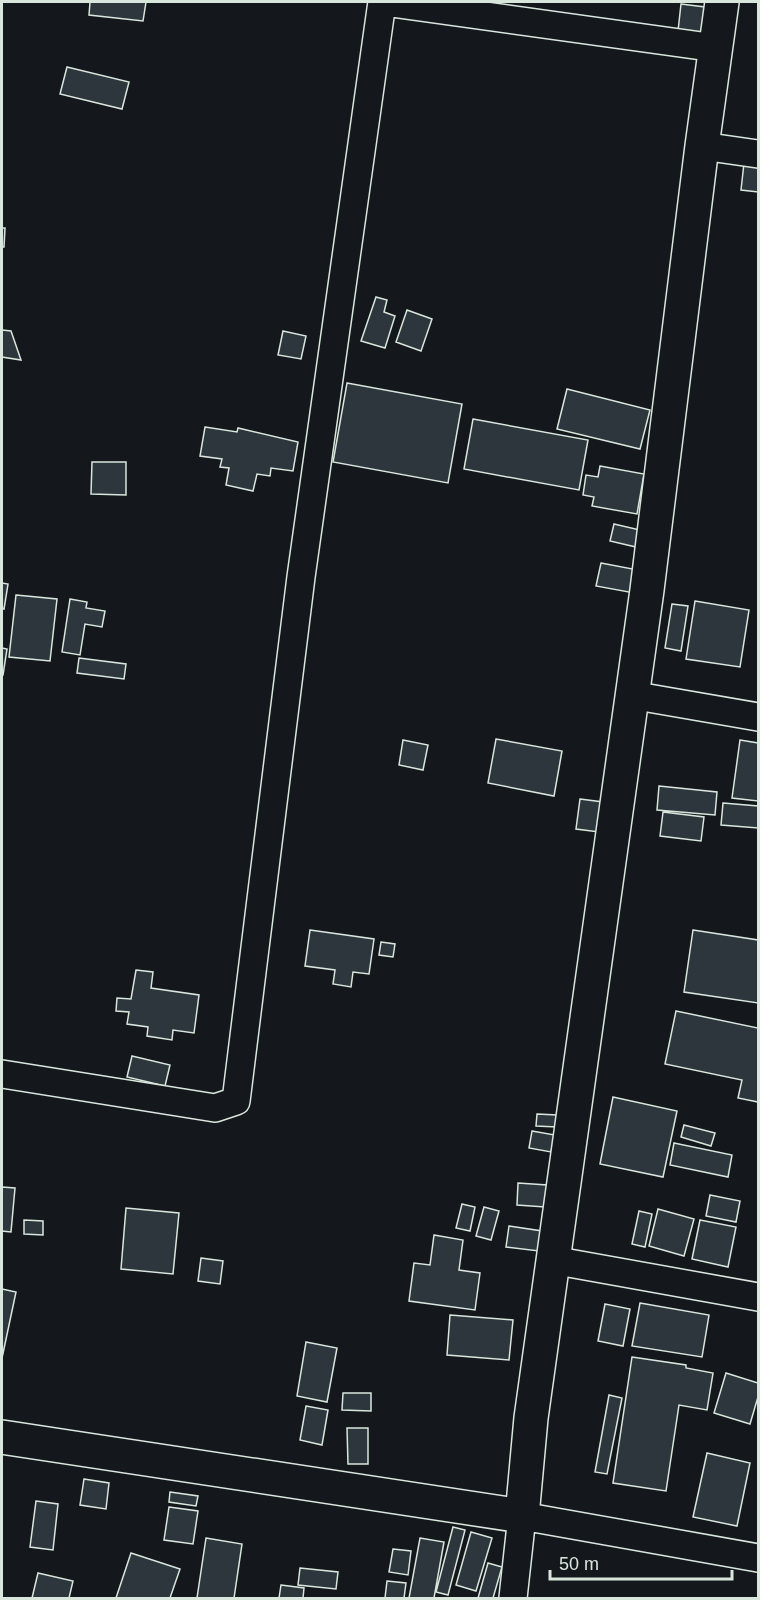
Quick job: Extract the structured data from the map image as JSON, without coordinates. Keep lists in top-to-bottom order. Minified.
{"scale_bar":"50 m"}
